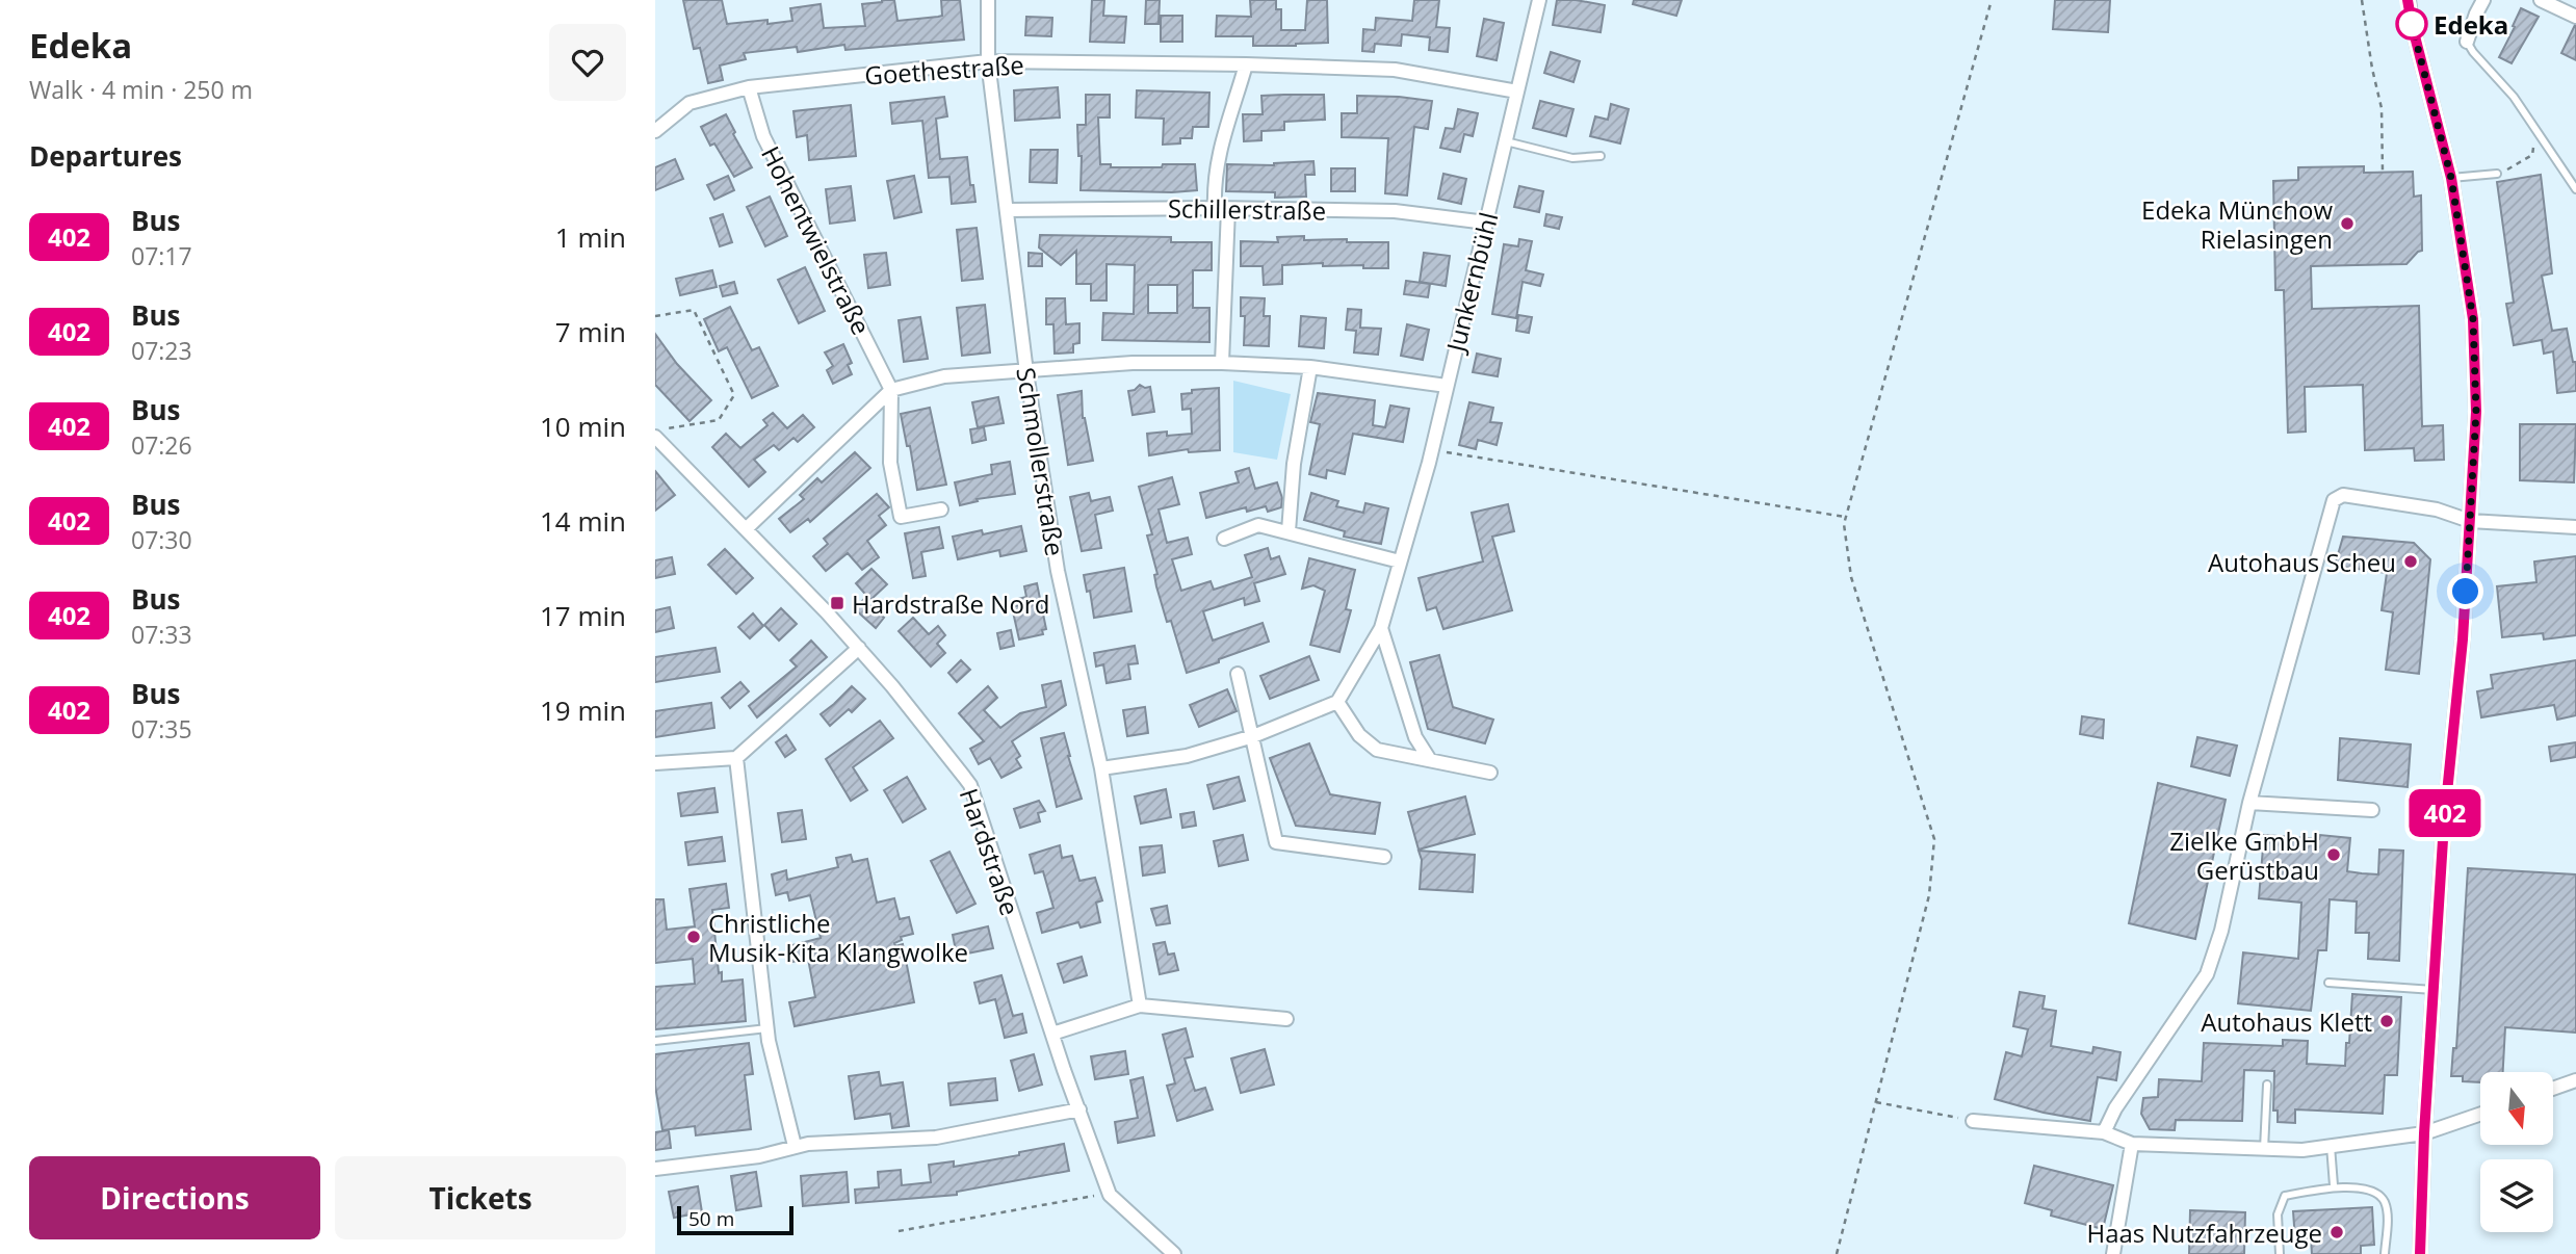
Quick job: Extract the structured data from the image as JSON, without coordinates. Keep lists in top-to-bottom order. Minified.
{"streets":{"street":["Goethestraße","Schillerstraße","Hohentwielstraße","Junkernbühl","Schmollerstraße","Hardstraße"]},"crossings":[["Goethestraße","Hohentwielstraße"],["Goethestraße","Junkernbühl"],["Goethestraße","Schmollerstraße"],["Schillerstraße","Junkernbühl"],["Schillerstraße","Schmollerstraße"]],"places":{"other":["Edeka","Edeka Münchow Rielasingen","Autohaus Scheu","Zielke GmbH Gerüstbau","Christliche Musik-Kita Klangwolke","Autohaus Klett","Haas Nutzfahrzeuge"],"transit":["Hardstraße Nord"]},"lines":["bus line 402"],"scale_bar":"50 m","north":"bottom","page":{"heading":[["Edeka","Walk · 4 min · 250 m"],"Departures"],"on_map":"402","list":[{"mark":"402","name":"Bus","note":"07:17","value":"1 min"},{"mark":"402","name":"Bus","note":"07:23","value":"7 min"},{"mark":"402","name":"Bus","note":"07:26","value":"10 min"},{"mark":"402","name":"Bus","note":"07:30","value":"14 min"},{"mark":"402","name":"Bus","note":"07:33","value":"17 min"},{"mark":"402","name":"Bus","note":"07:35","value":"19 min"}],"buttons":["Directions","Tickets"],"scale":"50 m"}}
